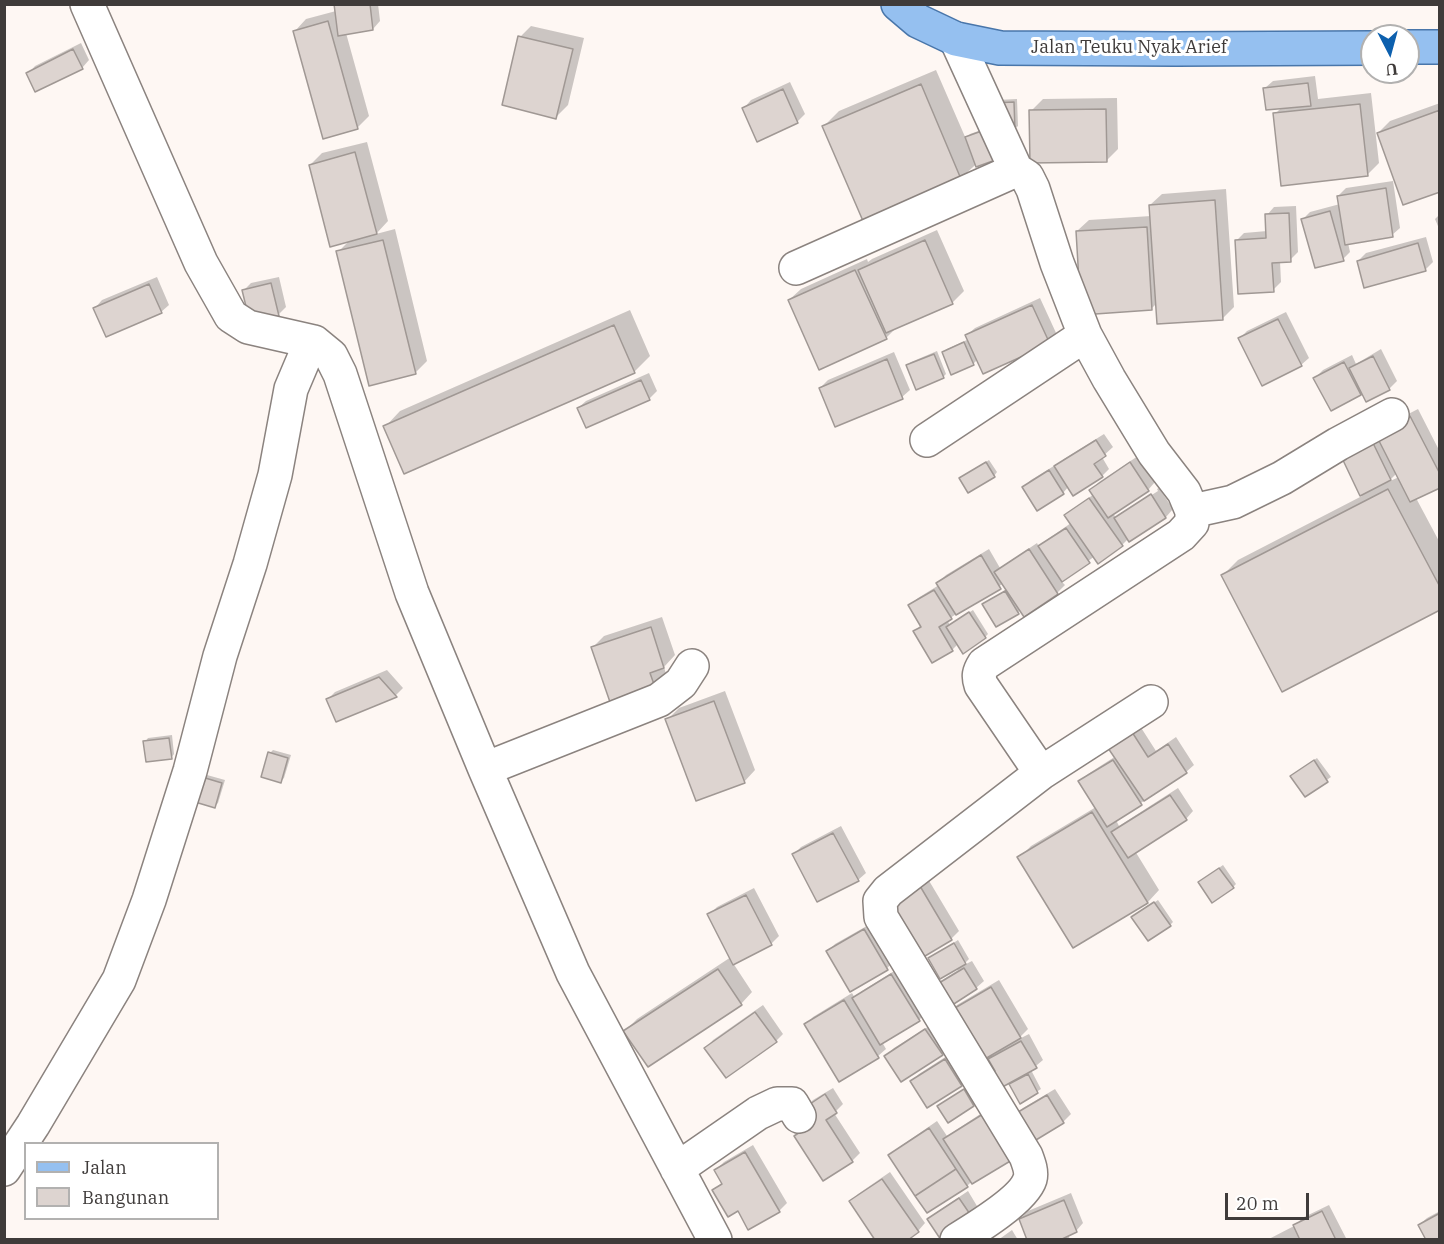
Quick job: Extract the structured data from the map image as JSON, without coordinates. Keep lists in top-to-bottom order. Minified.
{"streets":{"main road":["Jalan Teuku Nyak Arief"]},"legend":["Jalan","Bangunan"],"scale_bar":"20 m","north":"bottom"}
